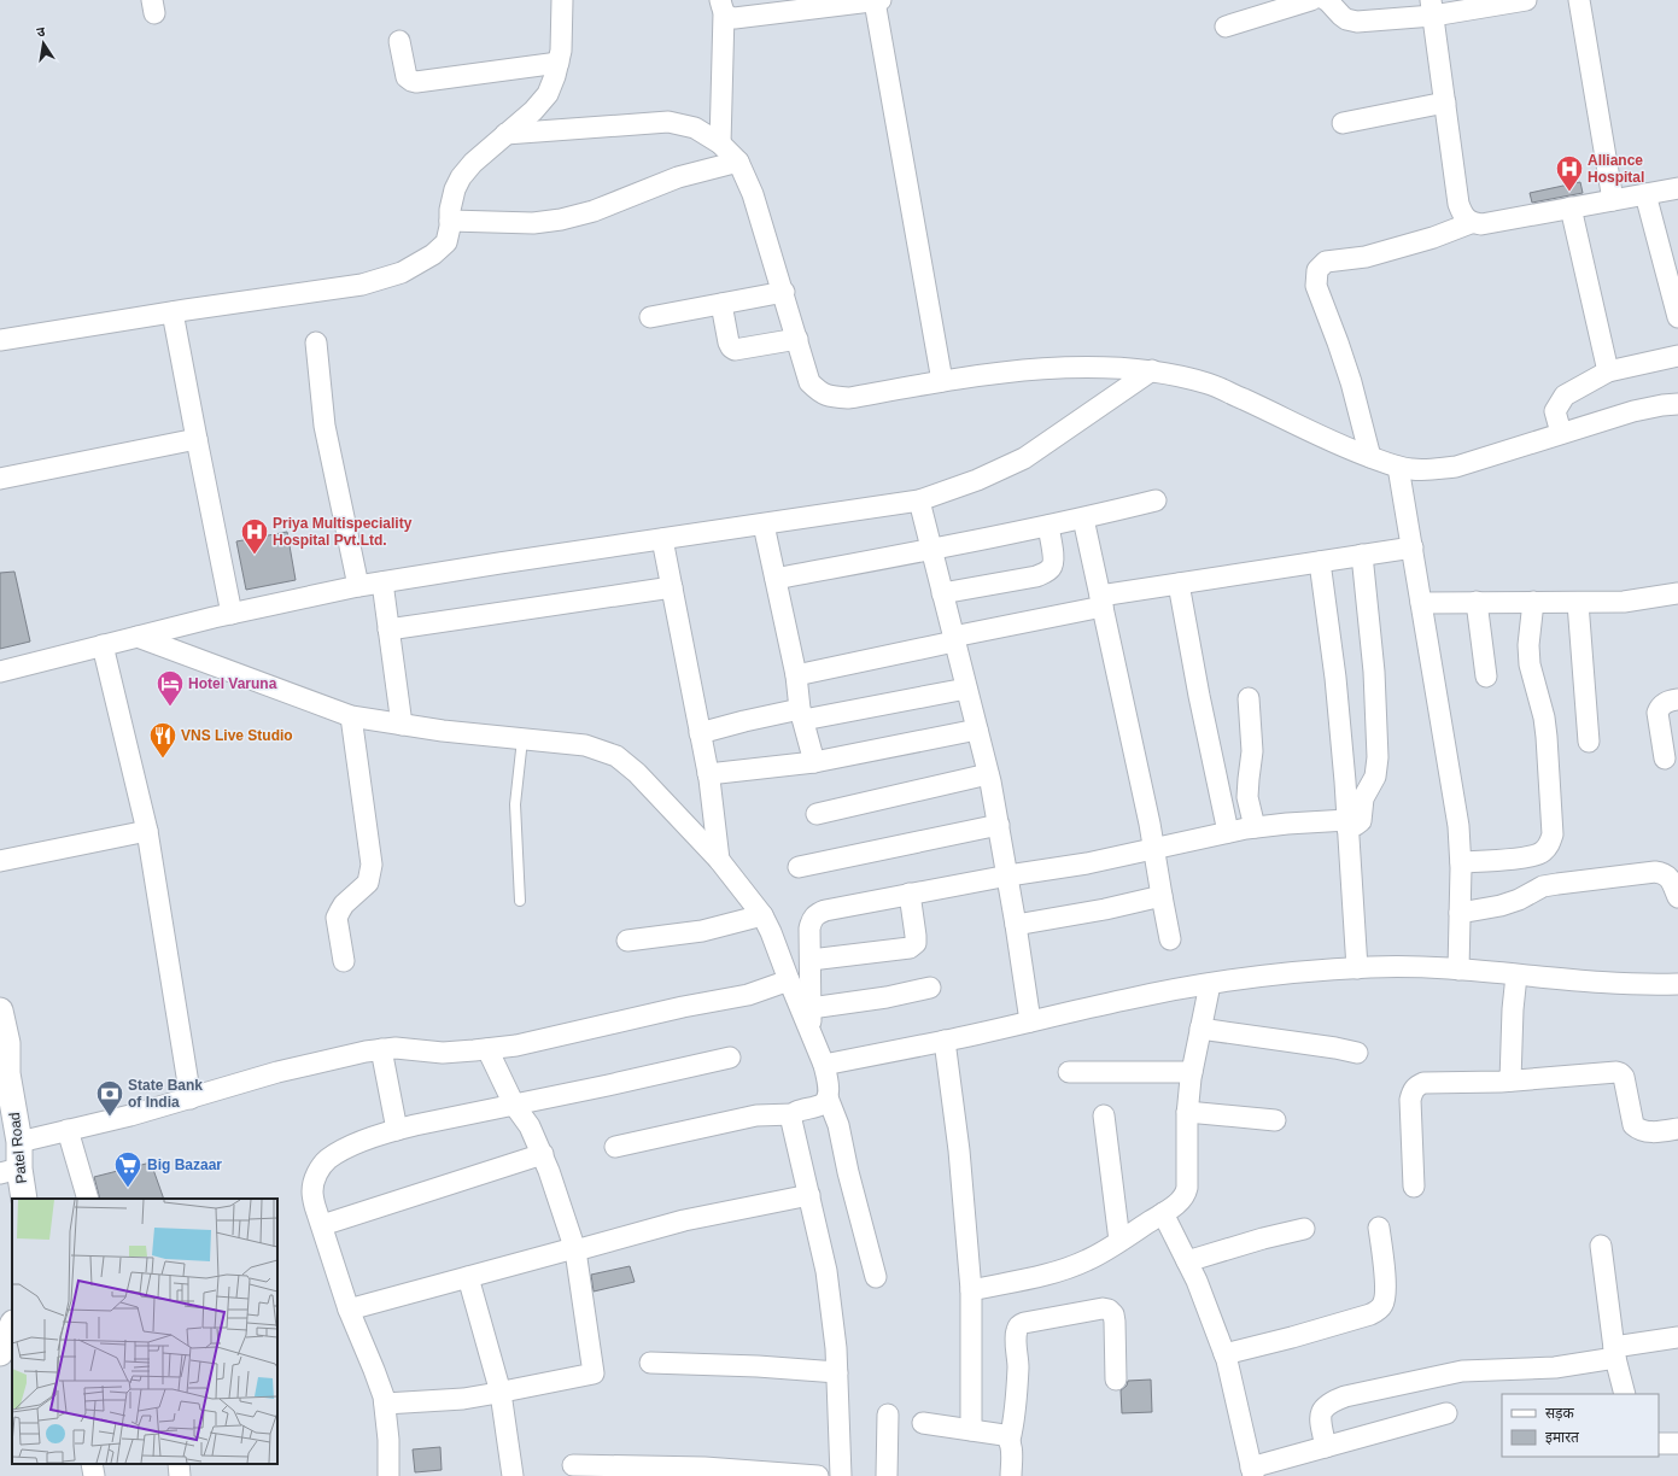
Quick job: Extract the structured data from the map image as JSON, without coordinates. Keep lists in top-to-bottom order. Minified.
{"streets":{"street":["Patel Road"]},"places":{"hospital":["Alliance Hospital","Priya Multispeciality Hospital Pvt.Ltd."],"hotel":["Hotel Varuna"],"restaurant":["VNS Live Studio"],"bank":["State Bank of India"],"supermarket":["Big Bazaar"]},"legend":["सड़क","इमारत"],"north":"top"}
